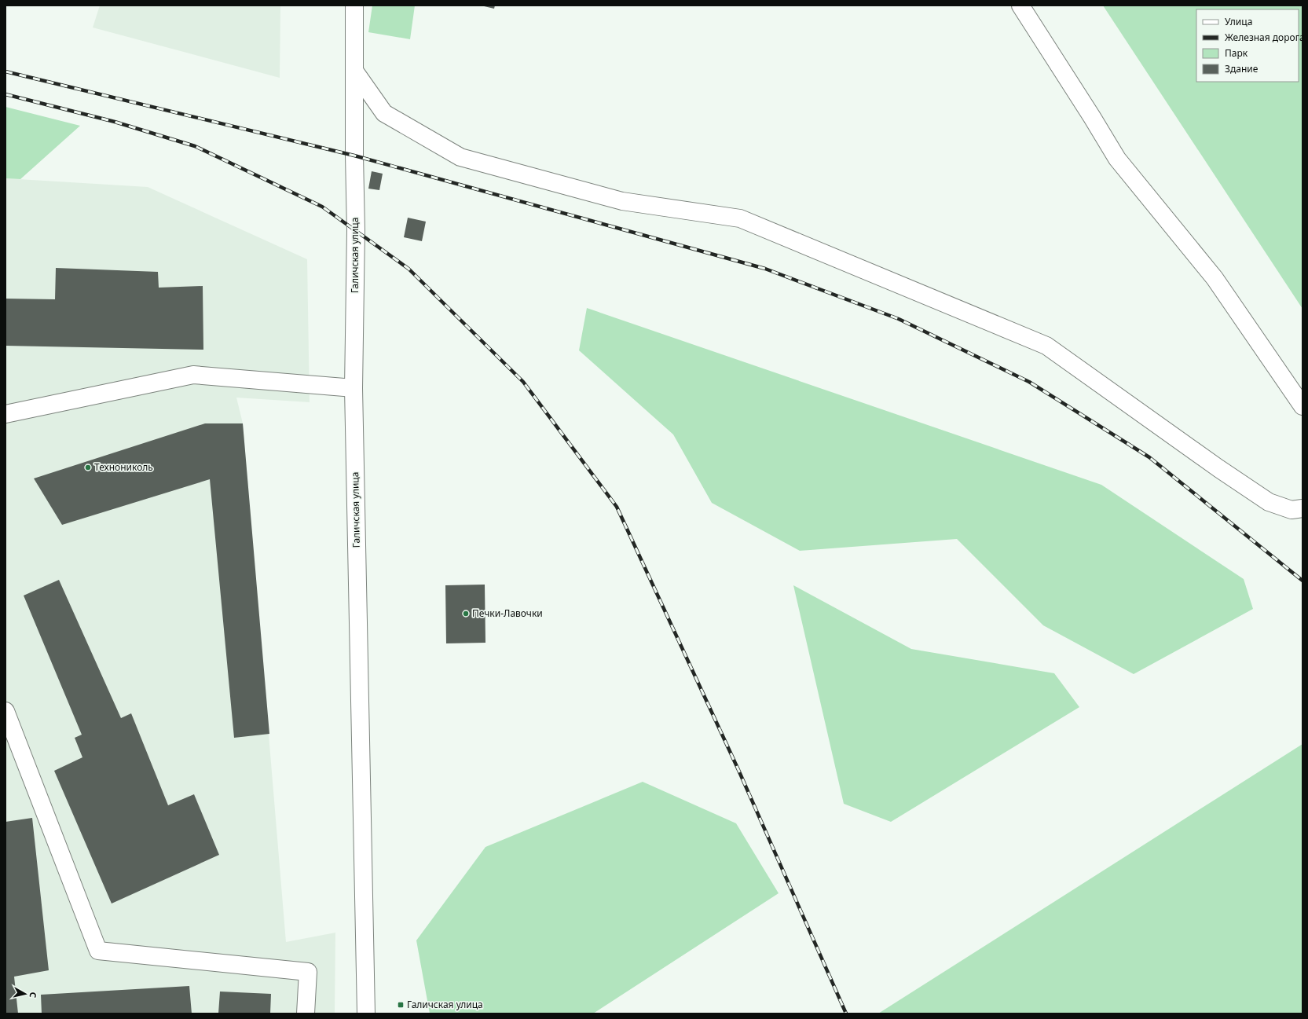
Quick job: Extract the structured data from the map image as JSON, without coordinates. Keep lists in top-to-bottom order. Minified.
{"streets":{"street":["Галичская улица"]},"places":{"other":["Технониколь","Печки-Лавочки"],"transit":["Галичская улица"]},"legend":["Улица","Железная дорога","Парк","Здание"],"north":"right"}
